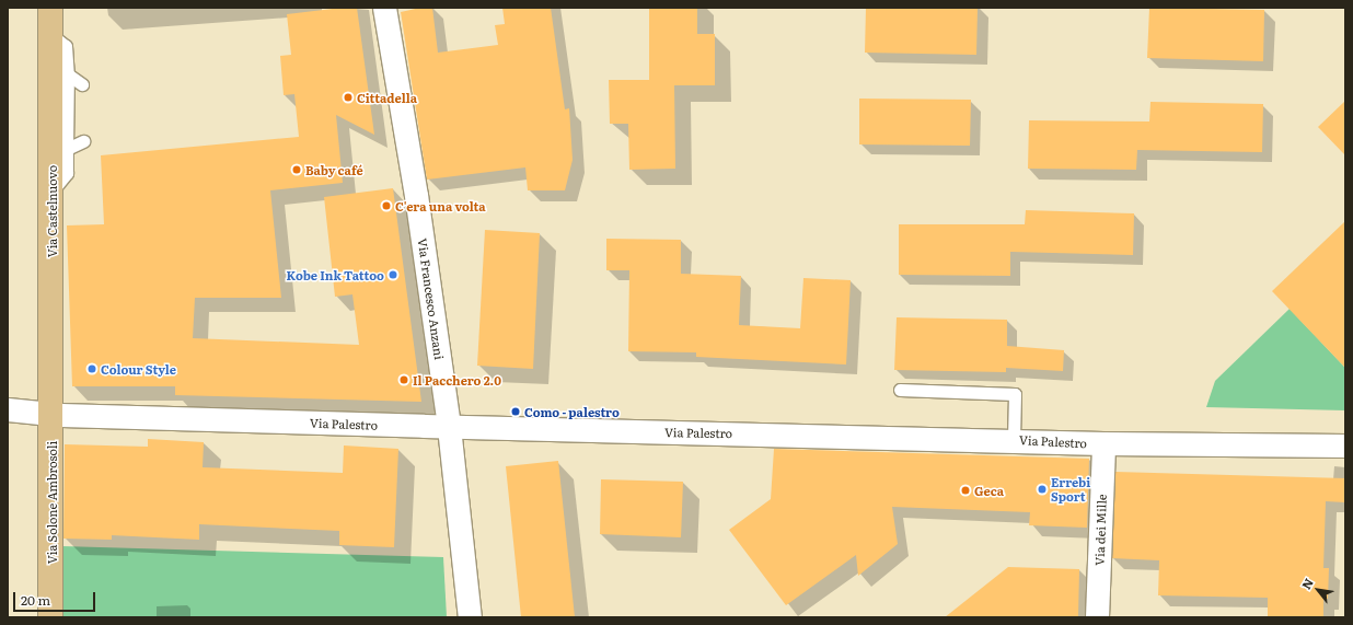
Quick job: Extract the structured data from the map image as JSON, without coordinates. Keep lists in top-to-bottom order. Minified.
{"streets":{"main road":["Via Castelnuovo","Via Solone Ambrosoli"],"street":["Via Francesco Anzani","Via Palestro","Via dei Mille"]},"crossings":[["Via Castelnuovo","Via Palestro"],["Via Castelnuovo","Via Solone Ambrosoli"],["Via Francesco Anzani","Via Palestro"],["Via Palestro","Via Solone Ambrosoli"],["Via Palestro","Via dei Mille"]],"places":["Cittadella","Baby café","C'era una volta","Kobe Ink Tattoo","Colour Style","Il Pacchero 2.0","Como - palestro","Errebi Sport","Geca"],"scale_bar":"20 m","north":"top left"}
